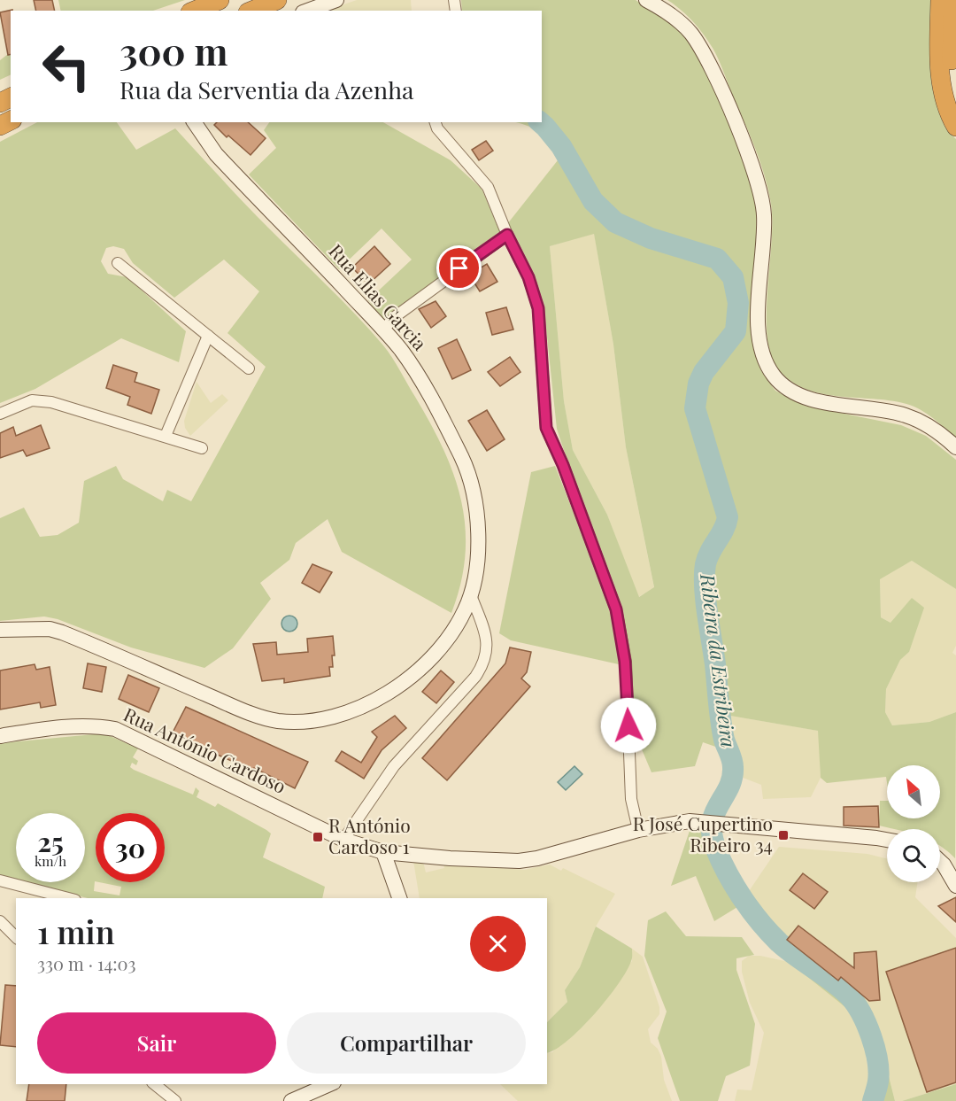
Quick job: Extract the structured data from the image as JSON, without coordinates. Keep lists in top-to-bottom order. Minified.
{"streets":{"street":["Rua Elias Garcia","Rua António Cardoso"]},"water":["Ribeira da Estribeira"],"places":{"transit":["R José Cupertino Ribeiro 34","R António Cardoso 1"]},"north":"top left","page":{"turn":["300 m","Rua da Serventia da Azenha"],"speed":"25 km/h","limit":"30","heading":["1 min","330 m · 14:03"],"buttons":["Sair","Compartilhar"]}}
